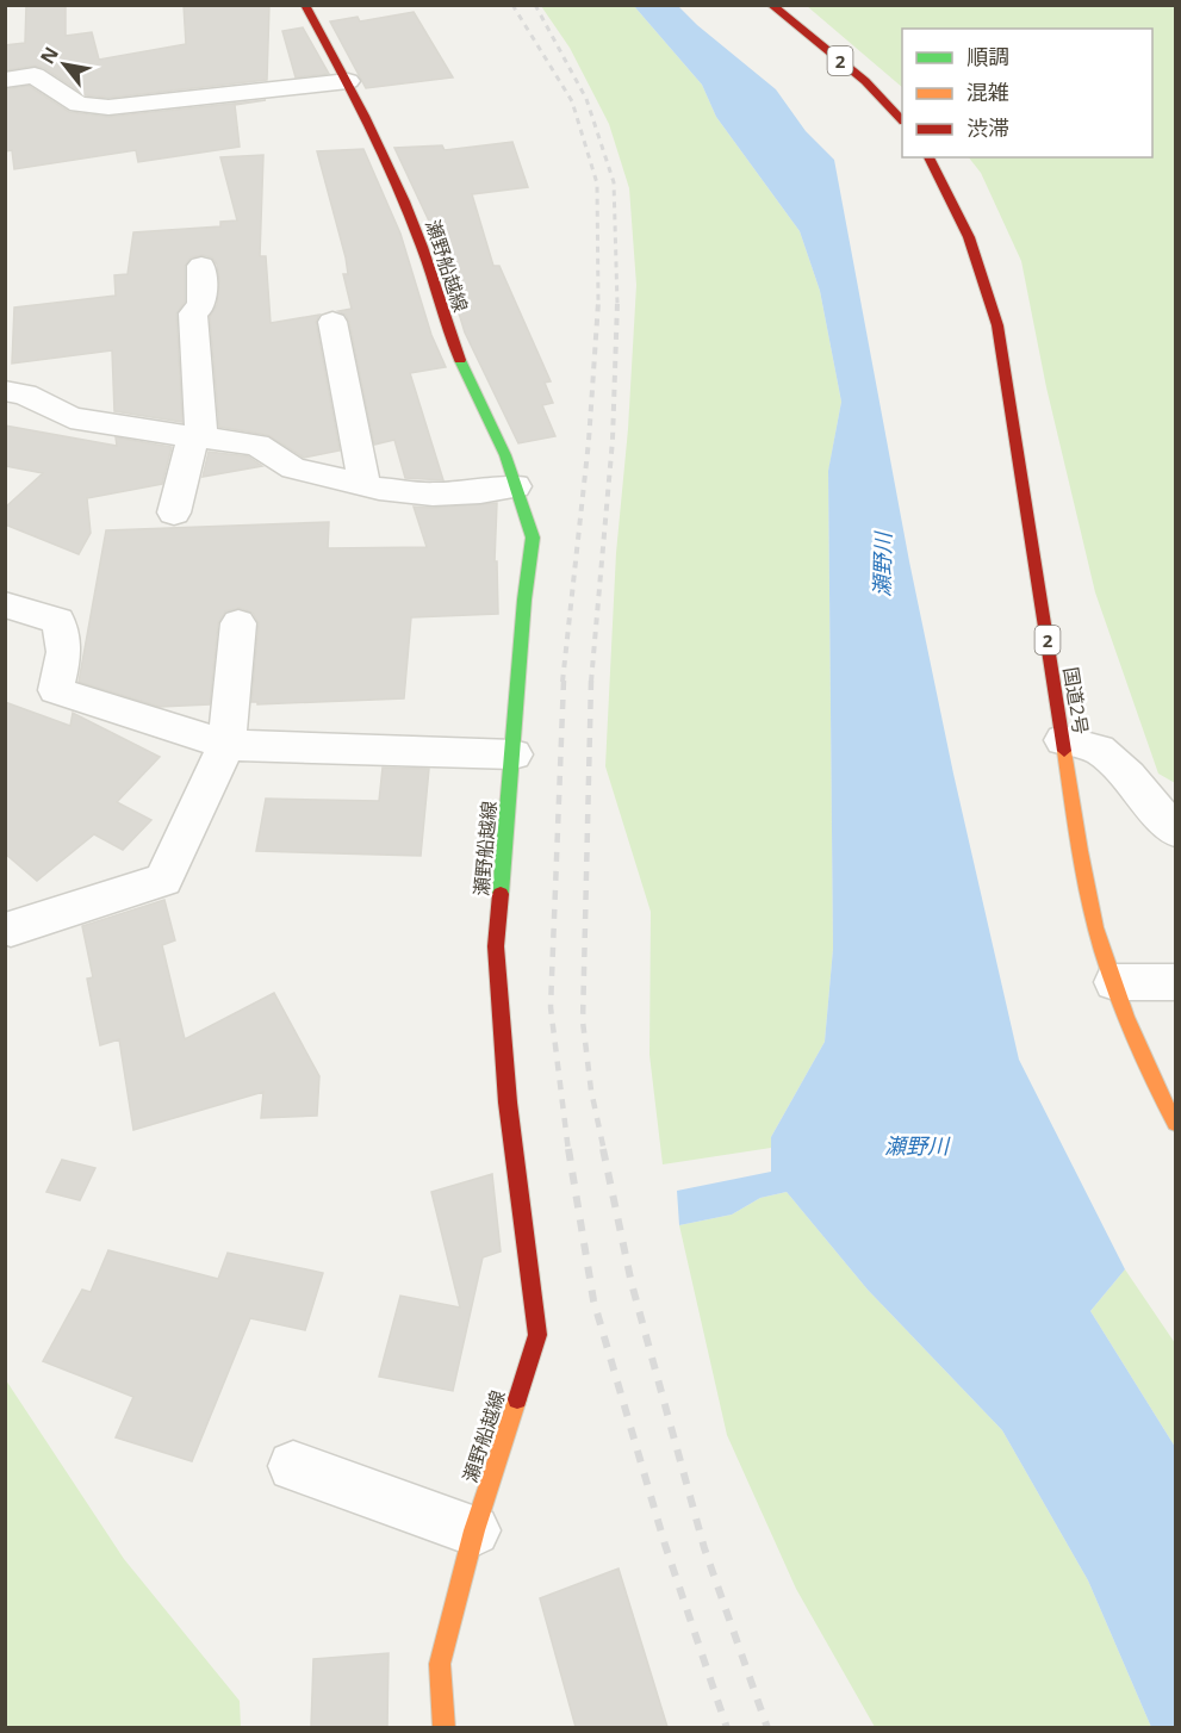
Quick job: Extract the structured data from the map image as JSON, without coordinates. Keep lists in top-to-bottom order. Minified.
{"streets":{"main road":["2","瀬野船越線","国道2号"]},"water":["瀬野川"],"legend":["順調","混雑","渋滞"],"north":"top left"}
